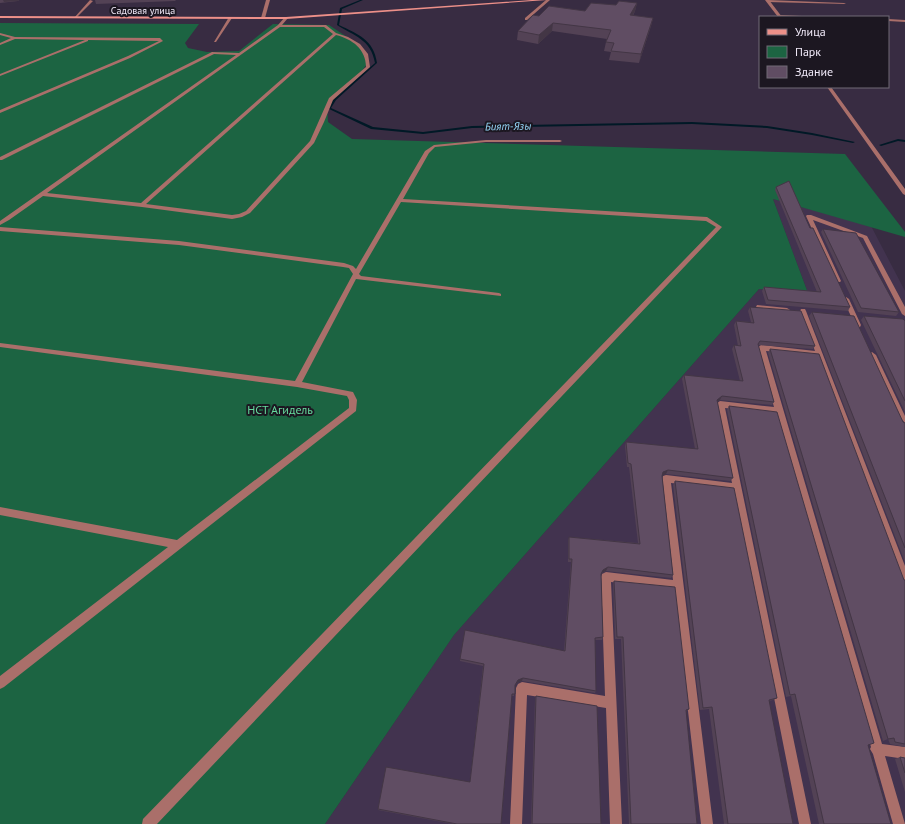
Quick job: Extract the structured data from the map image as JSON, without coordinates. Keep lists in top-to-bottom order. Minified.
{"streets":{"main road":["Садовая улица"]},"water":["Бият-Язы"],"parks":["НСТ Агидель"],"legend":["Улица","Парк","Здание"]}
